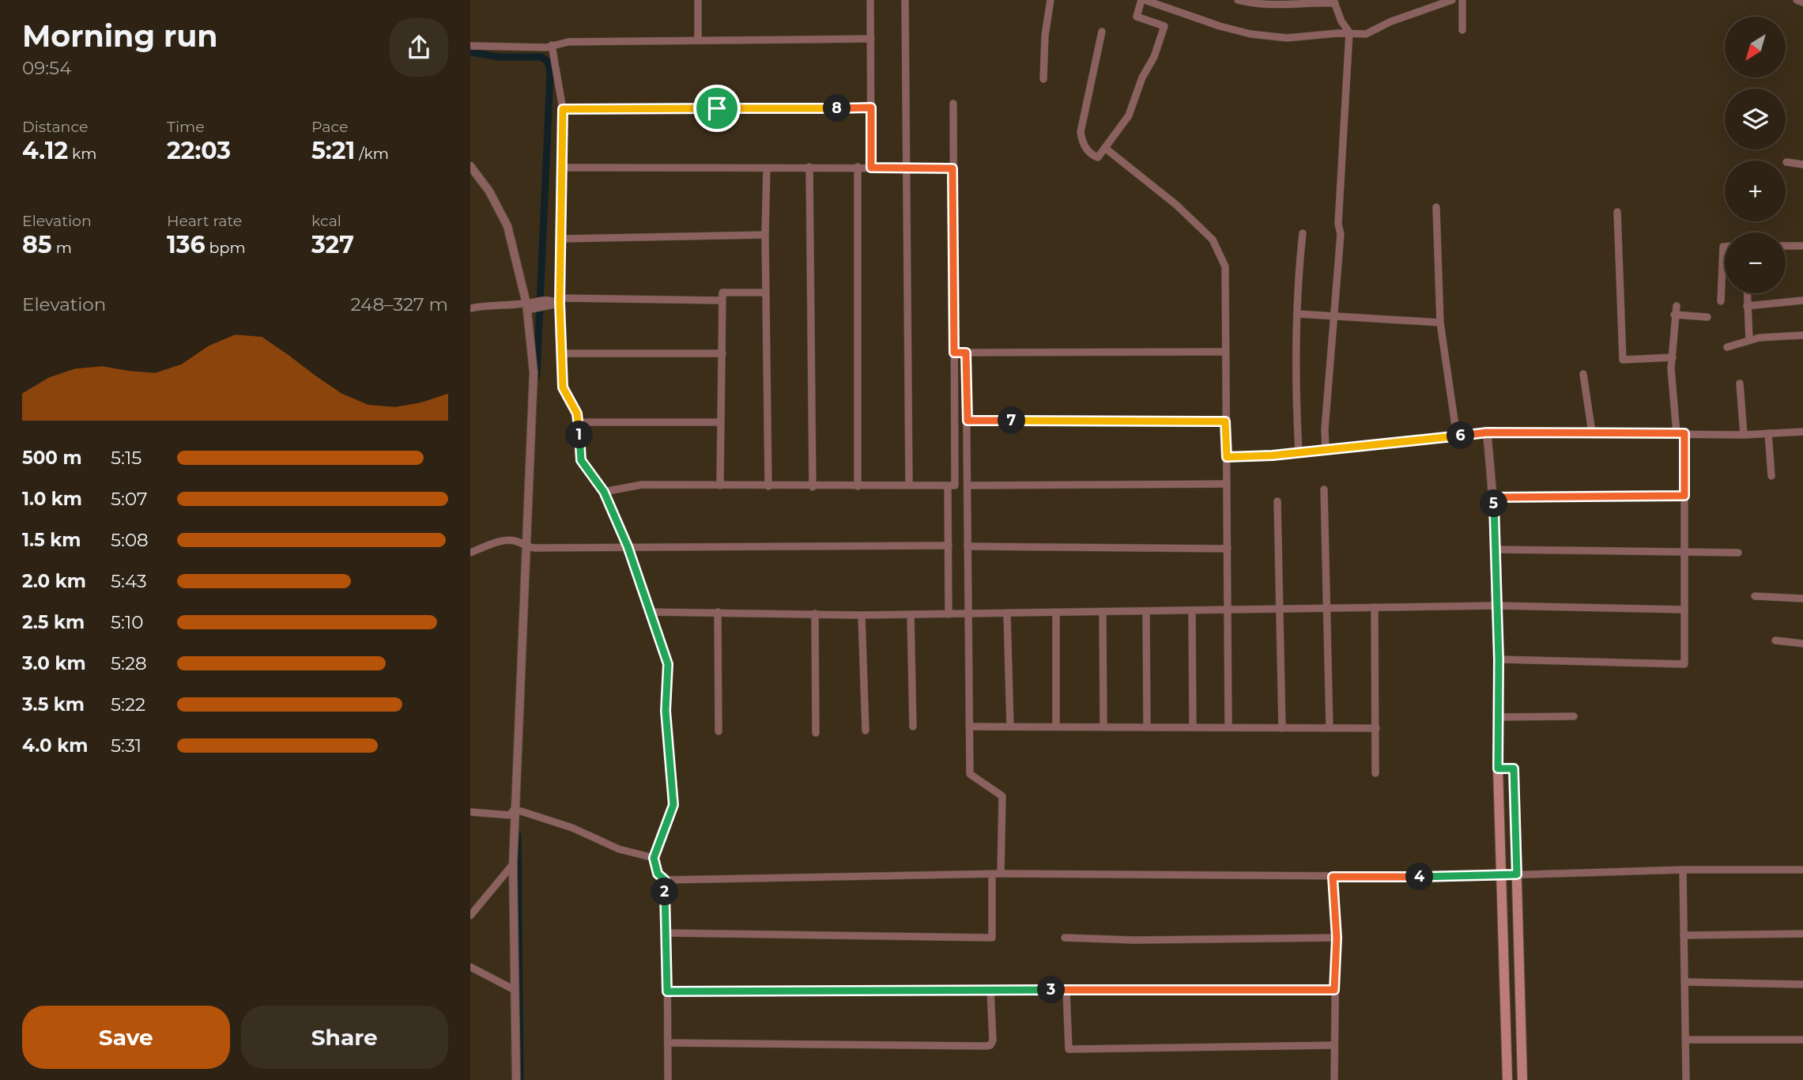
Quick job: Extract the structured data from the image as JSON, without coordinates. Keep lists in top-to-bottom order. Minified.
{"north":"bottom left","page":{"heading":["Morning run","09:54"],"map_buttons":["+","−"],"stats":[["Distance","4.12 km"],["Time","22:03"],["Pace","5:21 /km"],["Elevation","85 m"],["Heart rate","136 bpm"],["kcal","327"]],"pins":["8","7","1","6","5","4","2","3"],"chart":["Elevation","248–327 m"],"list":[{"name":"500 m","note":"5:15"},{"name":"1.0 km","note":"5:07"},{"name":"1.5 km","note":"5:08"},{"name":"2.0 km","note":"5:43"},{"name":"2.5 km","note":"5:10"},{"name":"3.0 km","note":"5:28"},{"name":"3.5 km","note":"5:22"},{"name":"4.0 km","note":"5:31"}],"buttons":["Save","Share"]}}
